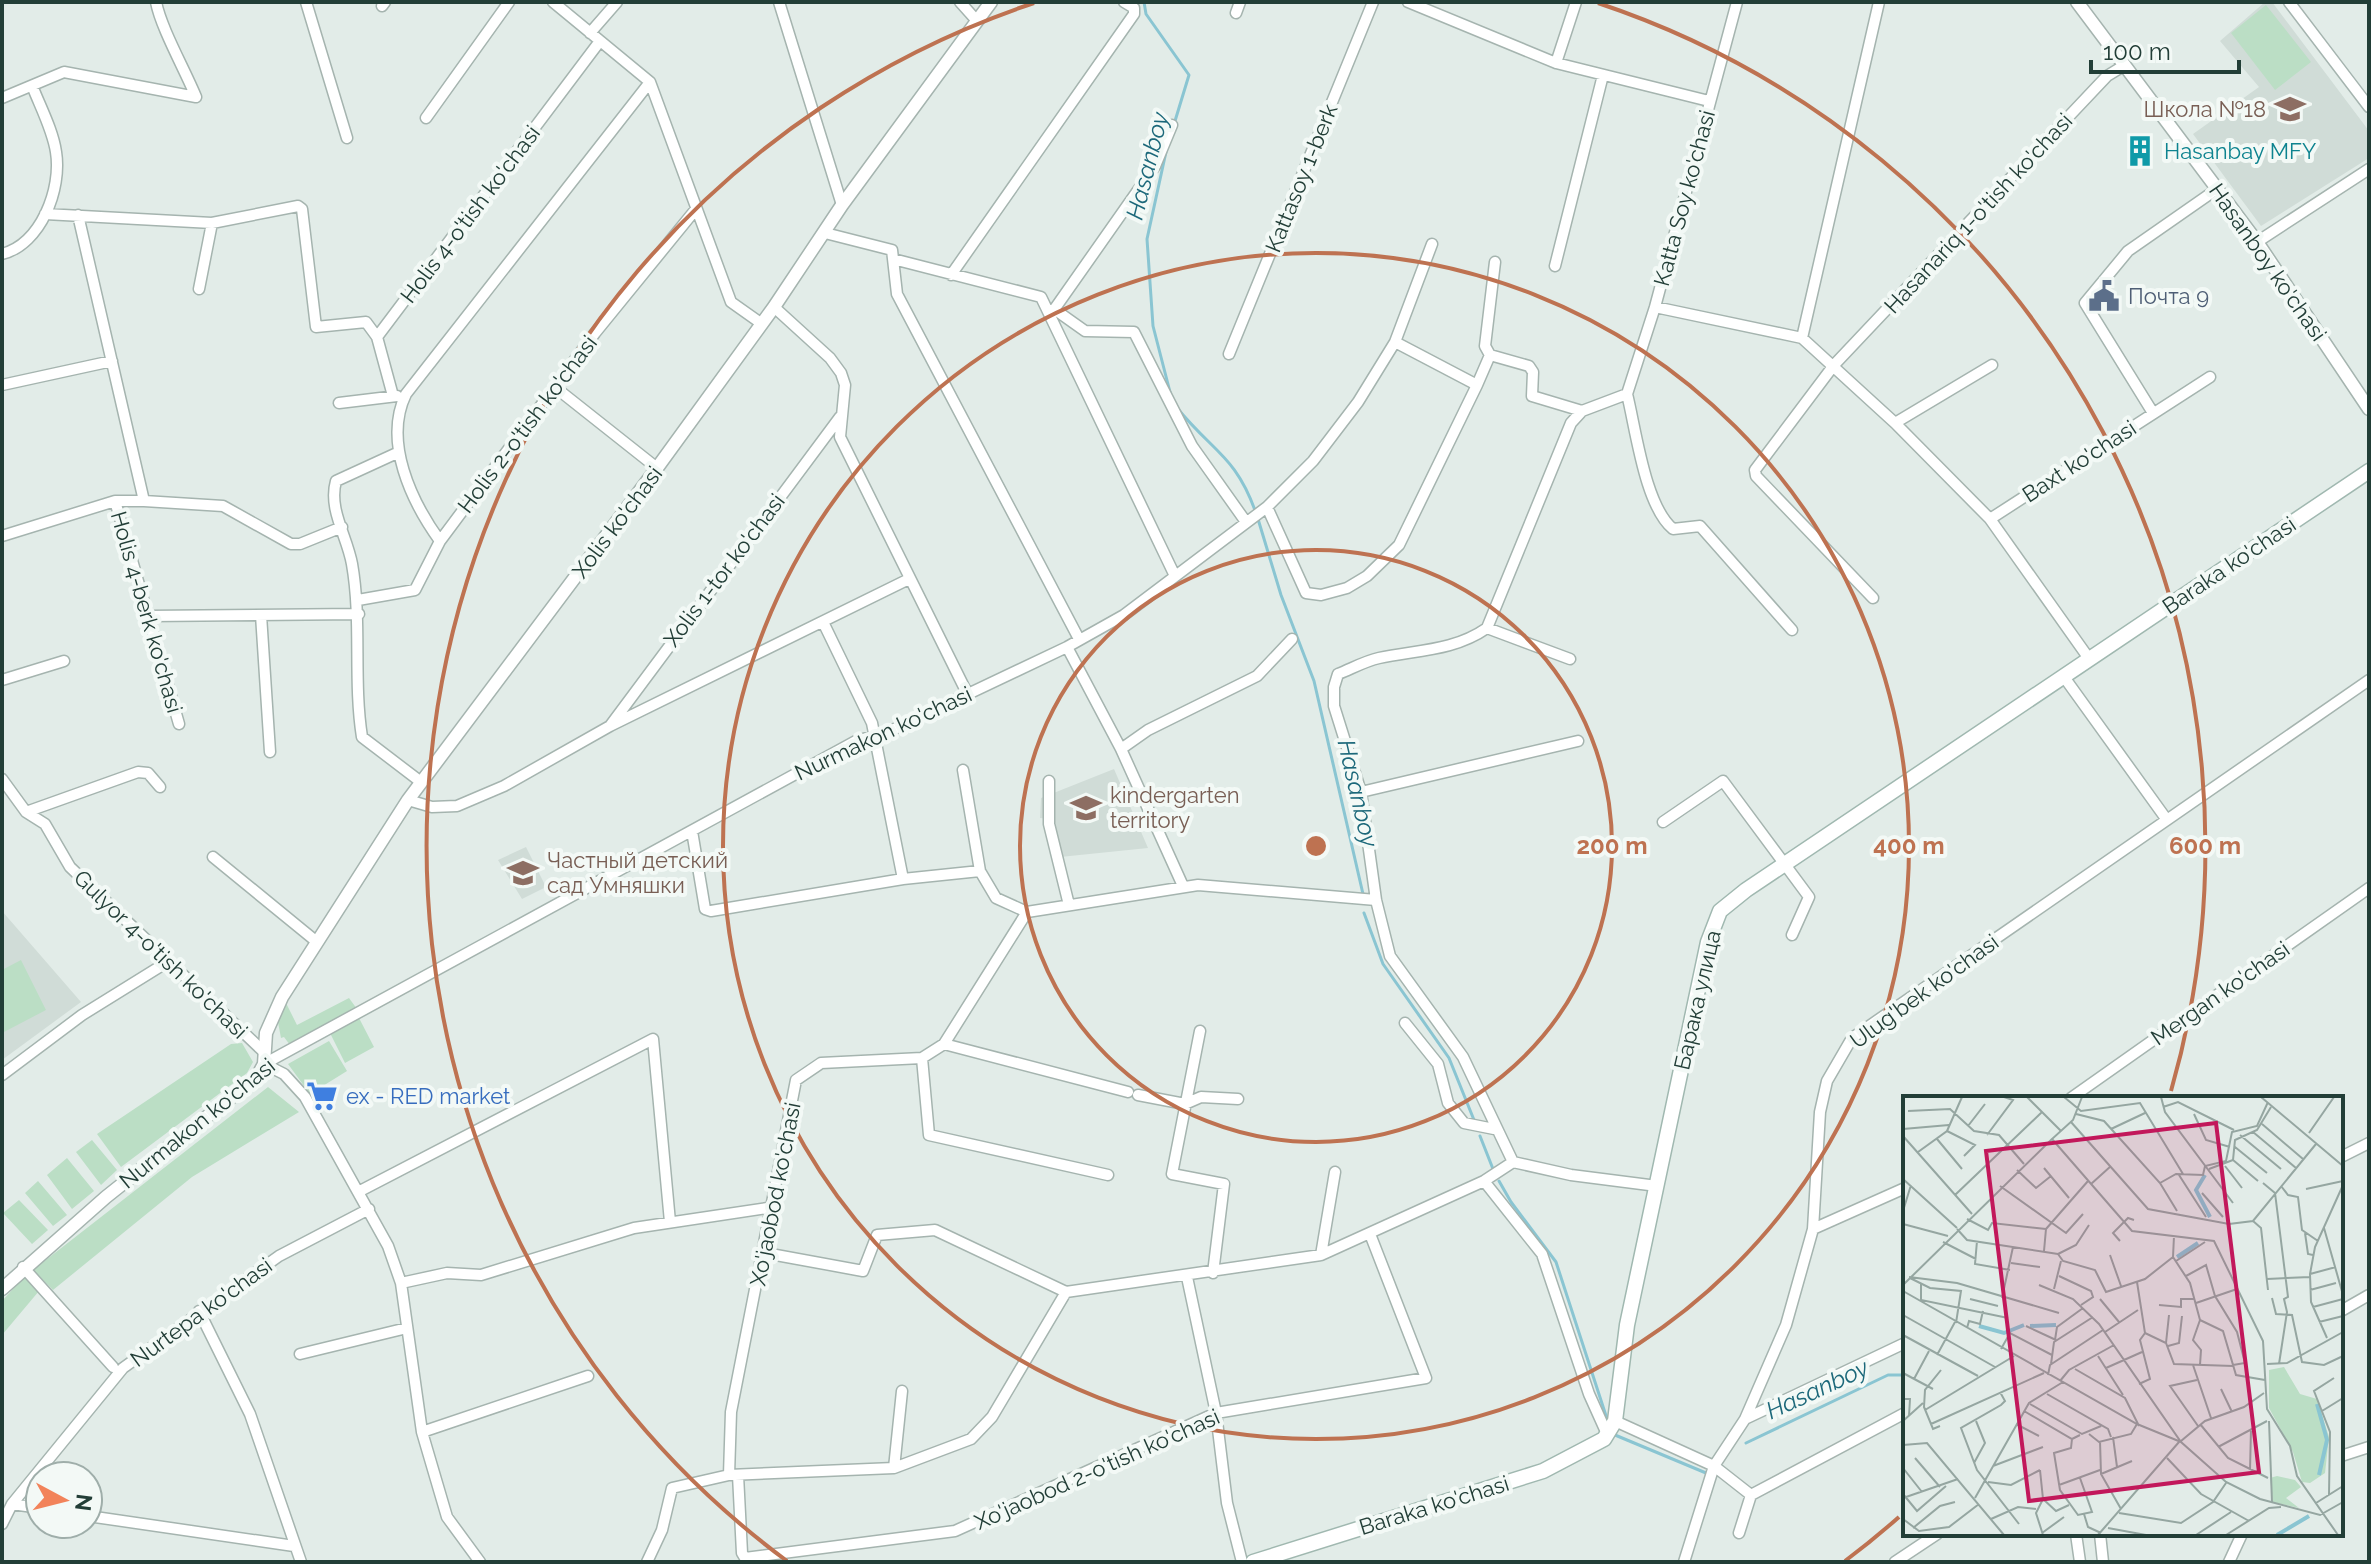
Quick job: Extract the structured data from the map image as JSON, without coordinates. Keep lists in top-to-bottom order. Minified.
{"streets":{"main road":["Baraka ko'chasi","Барака улица"],"street":["Kattasoy 1-berk","Katta Soy ko'chasi","Hasanariq 1-o'tish ko'chasi","Holis 4-o'tish ko'chasi","Hasanboy ko'chasi","Holis 2-o'tish ko'chasi","Baxt ko'chasi","Xolis ko'chasi","Xolis 1-tor ko'chasi","Holis 4-berk ko'chasi","Nurmakon ko'chasi","Gulyor 4-o'tish ko'chasi","Ulug'bek ko'chasi","Mergan ko'chasi","Xo'jaobod ko'chasi","Nurtepa ko'chasi","Xo'jaobod 2-o'tish ko'chasi"]},"crossings":[["Hasanariq 1-o'tish ko'chasi","Hasanboy ko'chasi"],["Hasanboy ko'chasi","Baxt ko'chasi"],["Xolis ko'chasi","Xolis 1-tor ko'chasi"],["Xolis ko'chasi","Nurmakon ko'chasi"],["Xolis ko'chasi","Gulyor 4-o'tish ko'chasi"],["Baraka ko'chasi","Барака улица"],["Nurmakon ko'chasi","Gulyor 4-o'tish ko'chasi"],["Xo'jaobod ko'chasi","Xo'jaobod 2-o'tish ko'chasi"]],"water":["Hasanboy"],"places":{"school or university":["Школа №18","kindergarten territory","Частный детский сад Умняшки"],"building":["Hasanbay MFY"],"public building":["Почта 9"],"supermarket":["ex - RED market"]},"scale_bar":"100 m","north":"right","rings":["200 m","400 m","600 m"]}
